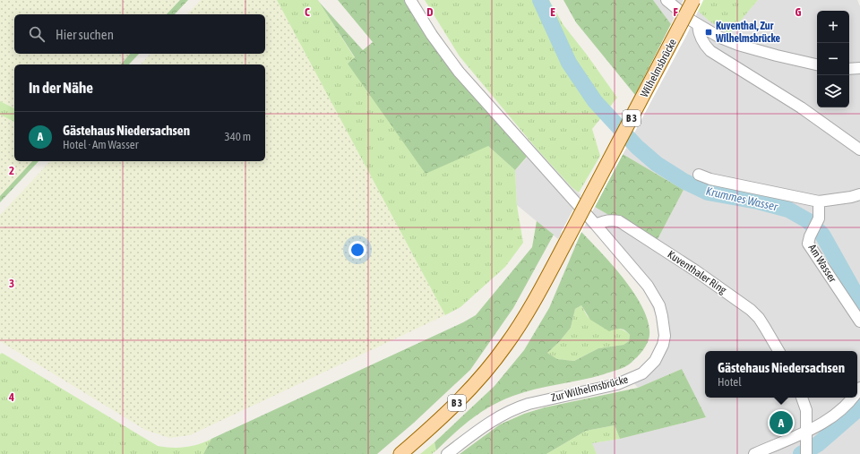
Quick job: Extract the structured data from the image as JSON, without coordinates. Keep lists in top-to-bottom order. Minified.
{"streets":{"main road":["B 3"],"street":["Wilhelmsbrücke","Am Wasser","Kuventhaler Ring","Zur Wilhelmsbrücke"]},"crossings":[["Wilhelmsbrücke","Zur Wilhelmsbrücke"],["Kuventhaler Ring","Zur Wilhelmsbrücke"]],"water":["Krummes Wasser"],"places":{"transit":["Kuventhal, Zur Wilhelmsbrücke"]},"page":{"map_buttons":["+","−"],"search":"Hier suchen","heading":"In der Nähe","list":[{"mark":"A","name":"Gästehaus Niedersachsen","note":"Hotel · Am Wasser","value":"340 m"}],"popup":["Gästehaus Niedersachsen","Hotel"],"pins":"A"},"grid":{"columns":["C","D","E","F","G"],"rows":["2","3","4"]}}
